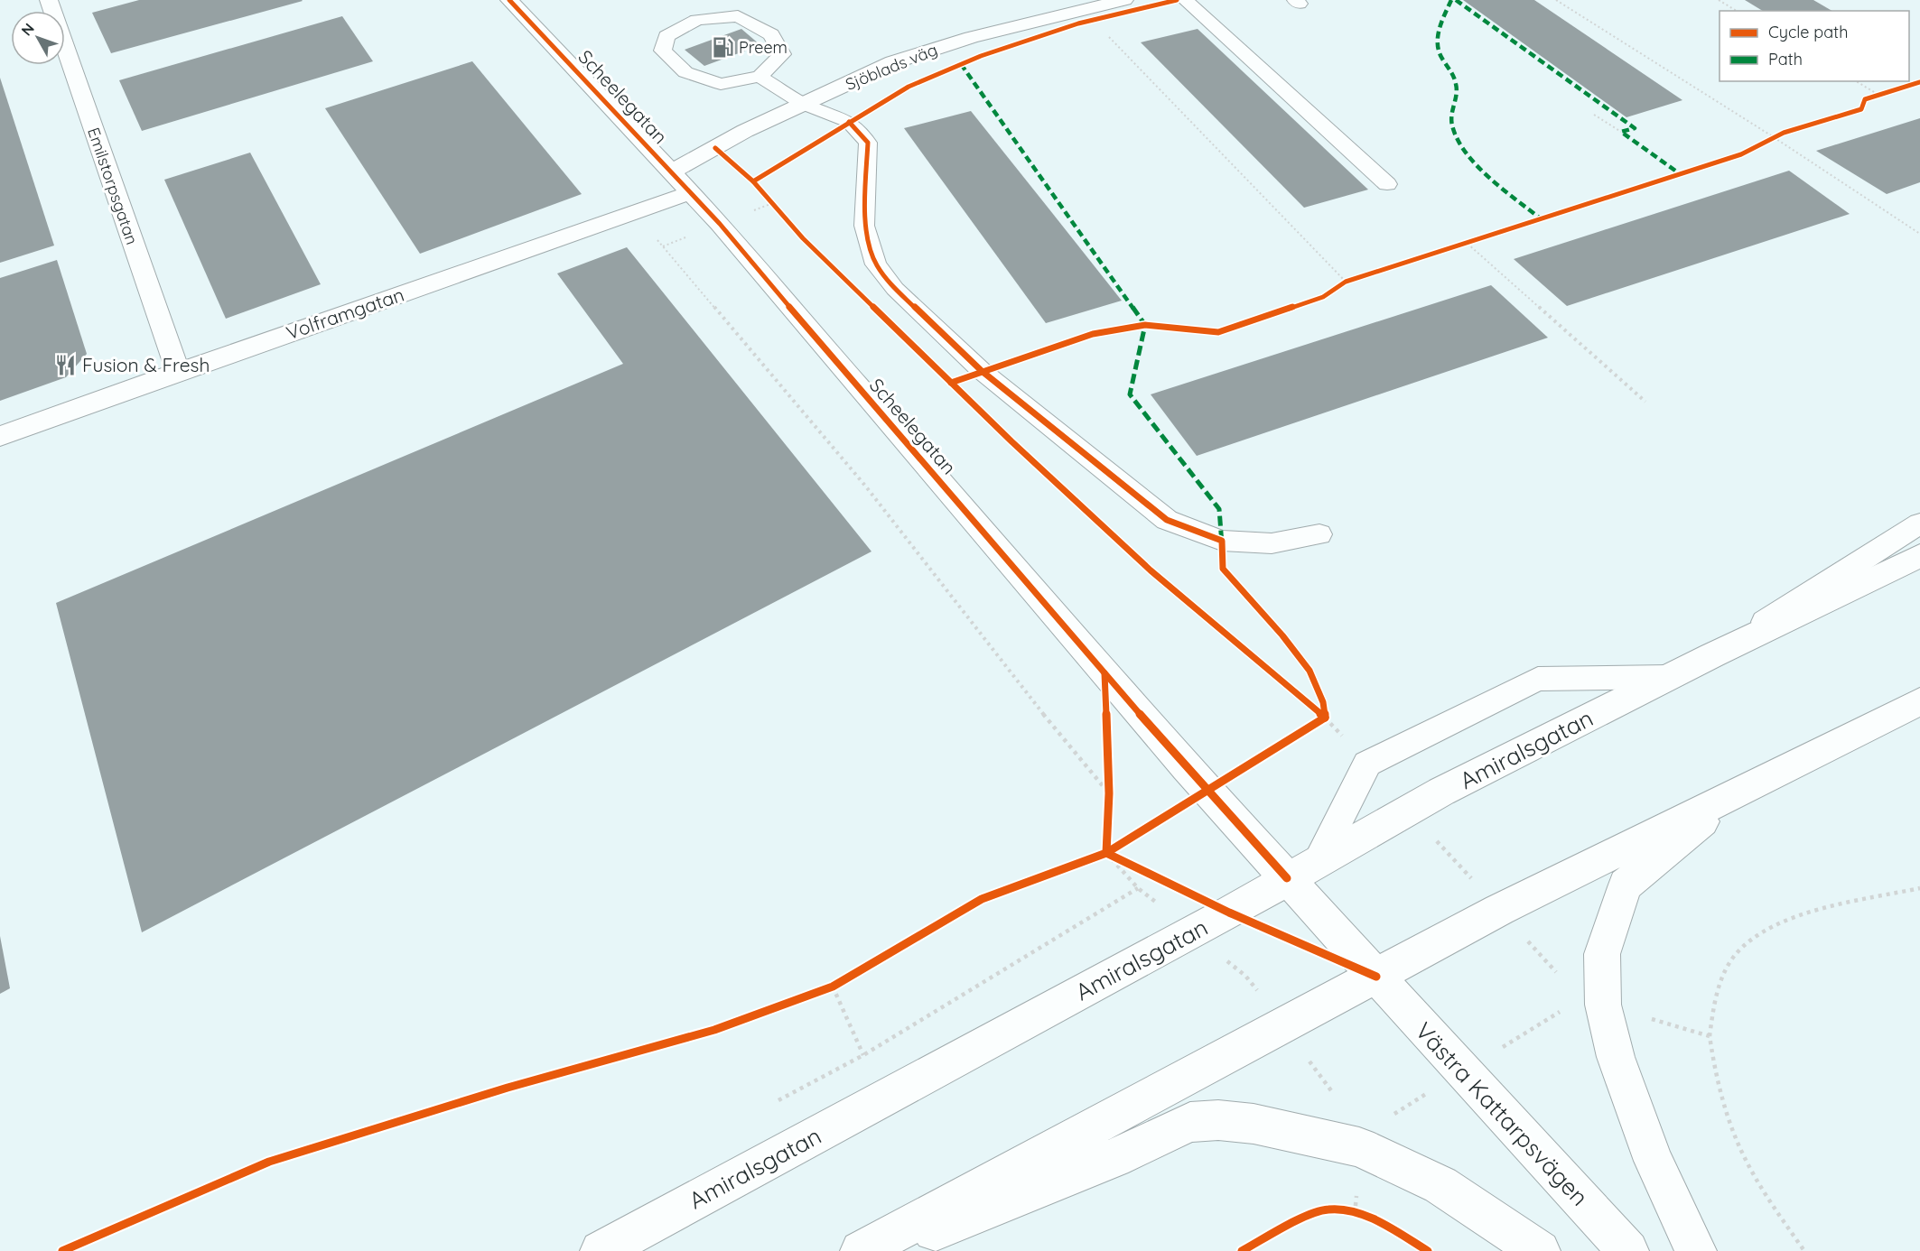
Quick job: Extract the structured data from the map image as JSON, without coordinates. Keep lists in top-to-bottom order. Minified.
{"streets":{"street":["Sjöblads väg","Scheelegatan","Emilstorpsgatan","Volframgatan","Amiralsgatan","Västra Kattarpsvägen"]},"crossings":[["Sjöblads väg","Scheelegatan"],["Scheelegatan","Volframgatan"],["Scheelegatan","Amiralsgatan"],["Scheelegatan","Västra Kattarpsvägen"],["Emilstorpsgatan","Volframgatan"]],"places":{"fuel station":["Preem"],"restaurant":["Fusion & Fresh"]},"legend":["Cycle path","Path"],"north":"top left"}
